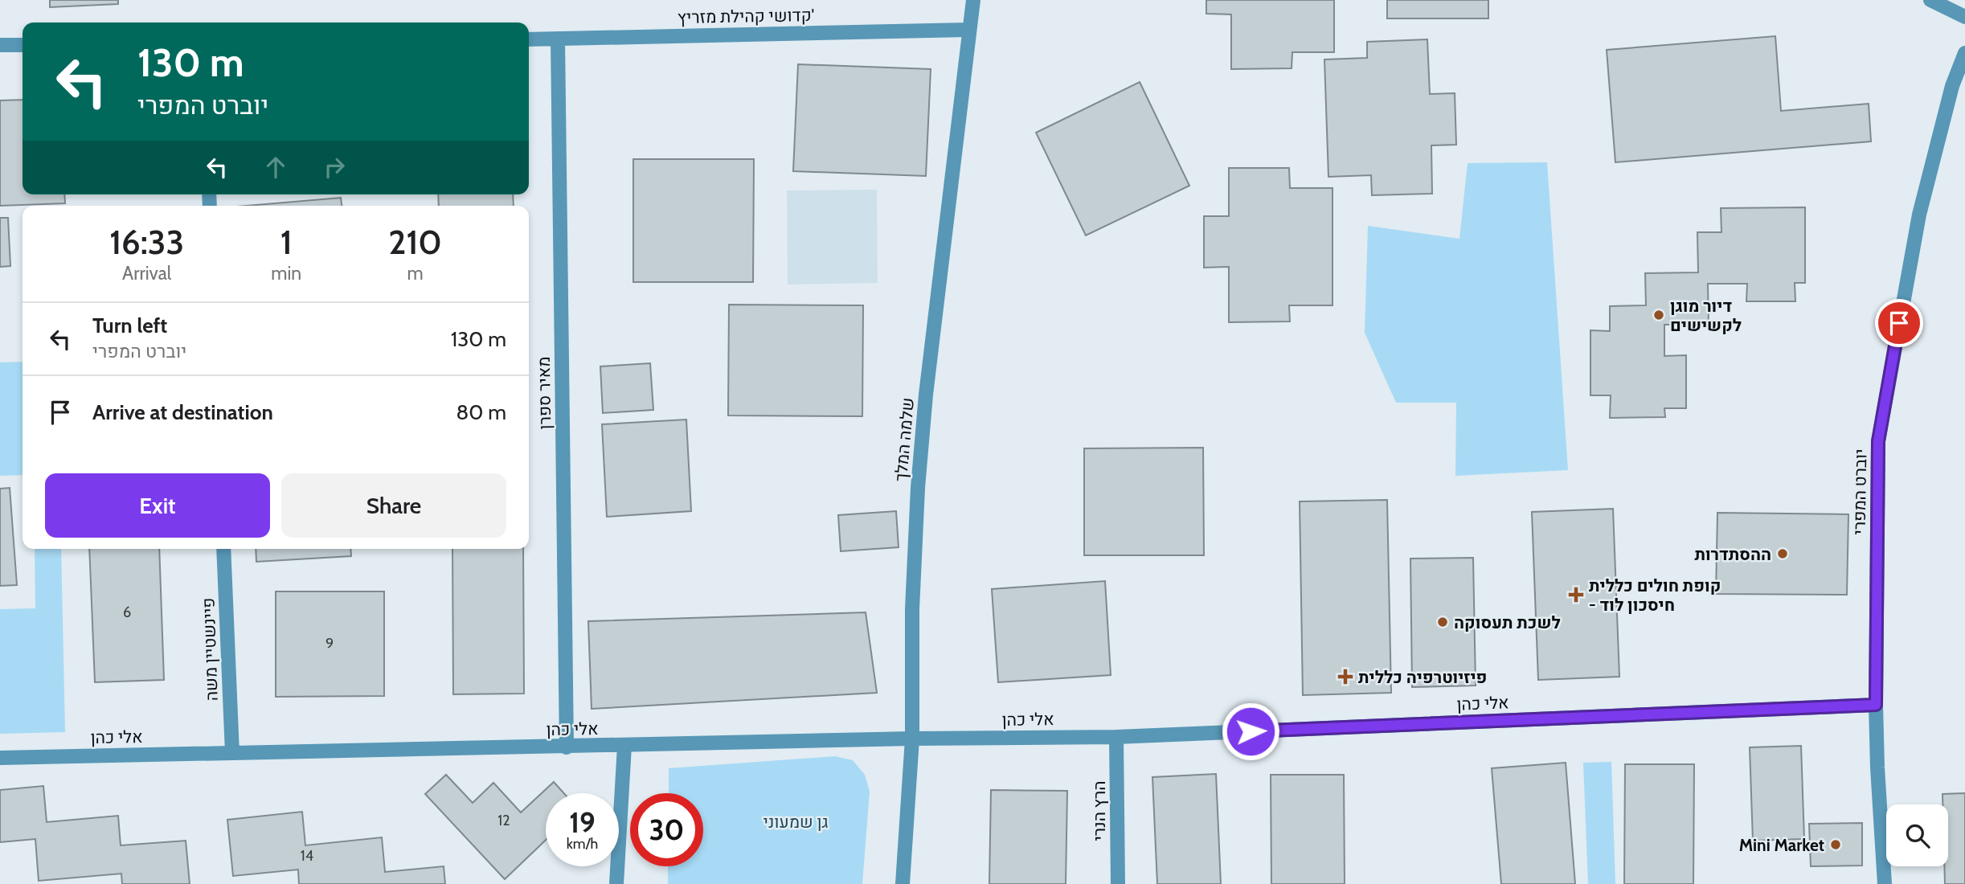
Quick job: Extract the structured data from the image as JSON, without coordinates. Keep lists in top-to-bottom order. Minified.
{"streets":{"street":["קדושי קהילת מזריץ'","מאיר ספרן","שלמה המלך","יוברט המפרי","פיינשטיין משה","אלי כהן","הרץ הנרי"]},"crossings":[["קדושי קהילת מזריץ'","מאיר ספרן"],["קדושי קהילת מזריץ'","שלמה המלך"],["מאיר ספרן","אלי כהן"],["שלמה המלך","אלי כהן"],["יוברט המפרי","אלי כהן"],["פיינשטיין משה","אלי כהן"],["אלי כהן","הרץ הנרי"]],"parks":["גן שמעוני"],"places":{"other":["דיור מוגן לקשישים","ההסתדרות","לשכת תעסוקה","Mini Market"],"health":["קופת חולים כללית - חיסכון לוד","פיזיוטרפיה כללית"]},"house_numbers":["6","9","12","14"],"page":{"turn":["130 m","יוברט המפרי"],"eta":["16:33","Arrival","1","min","210","m"],"list":[{"name":"Turn left","note":"יוברט המפרי","value":"130 m"},{"name":"Arrive at destination","value":"80 m"}],"buttons":["Exit","Share"],"speed":"19 km/h","limit":"30"}}
